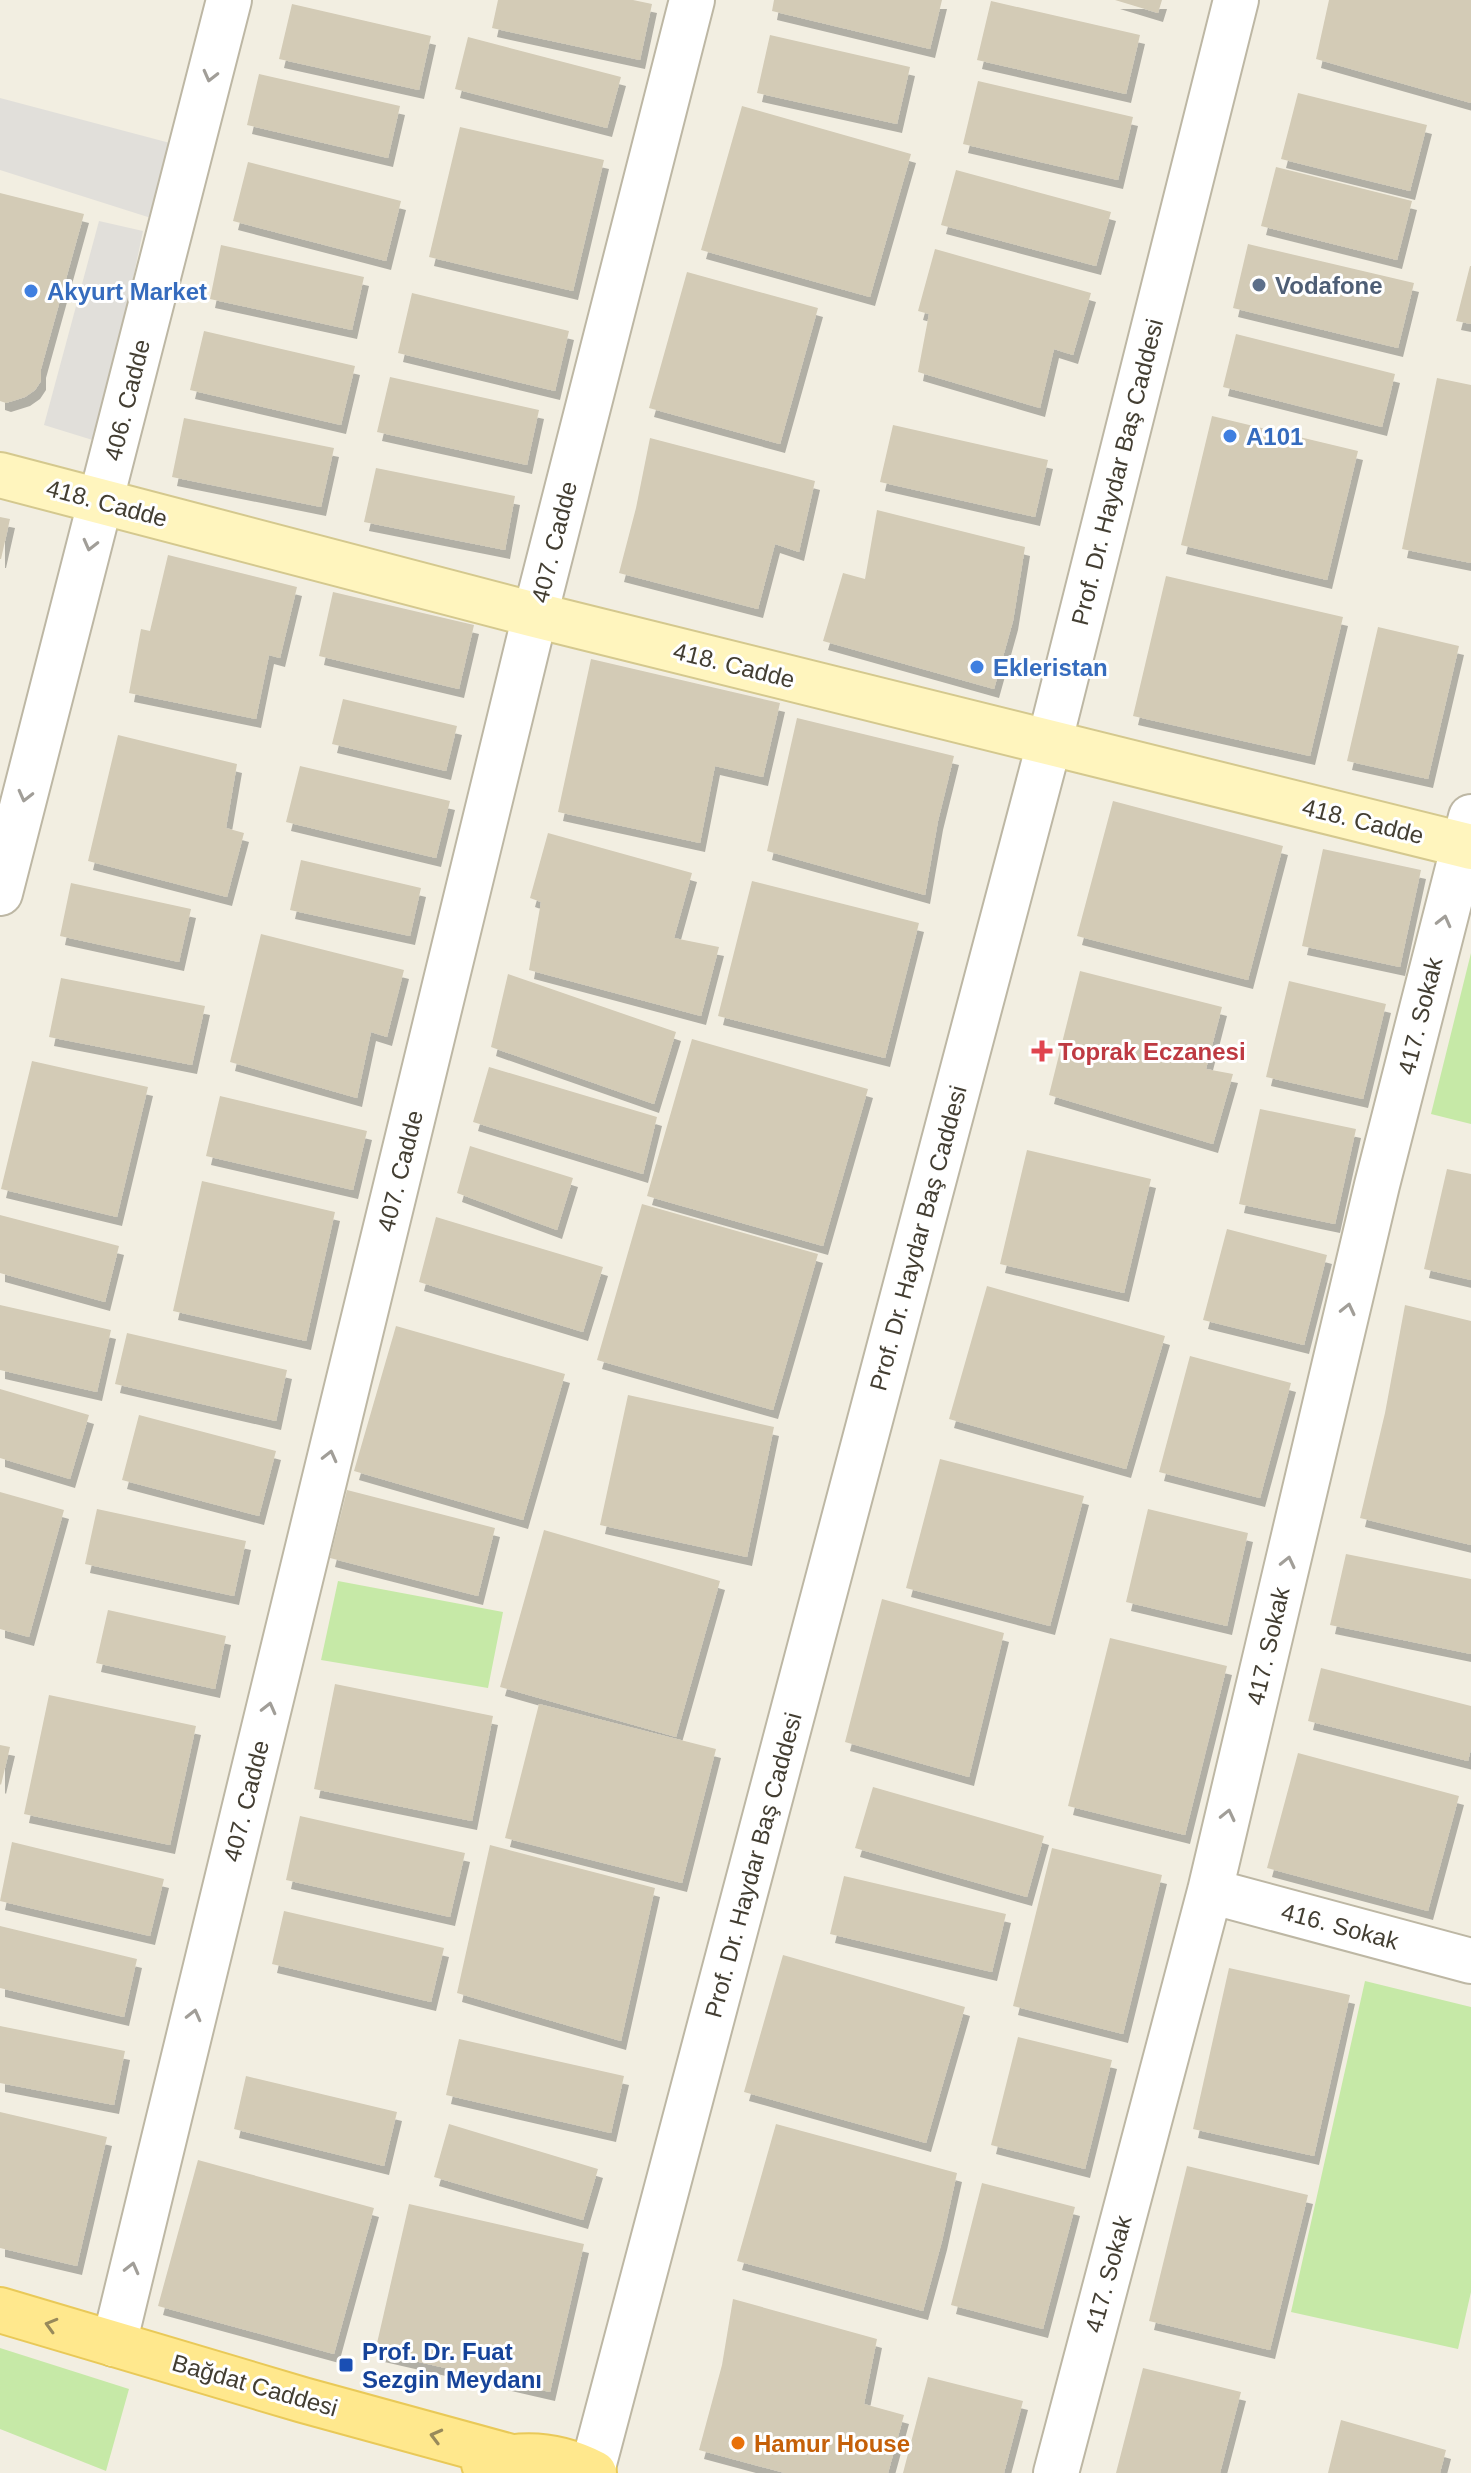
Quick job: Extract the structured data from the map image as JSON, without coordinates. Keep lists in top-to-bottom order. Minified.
{"streets":{"main road":["Bağdat Caddesi"],"street":["406. Cadde","Prof. Dr. Haydar Baş Caddesi","418. Cadde","407. Cadde","417. Sokak","416. Sokak"]},"crossings":[["406. Cadde","418. Cadde"],["Prof. Dr. Haydar Baş Caddesi","418. Cadde"],["418. Cadde","407. Cadde"],["418. Cadde","417. Sokak"],["407. Cadde","Bağdat Caddesi"],["417. Sokak","416. Sokak"]],"one_way":["406. Cadde","407. Cadde","417. Sokak","Bağdat Caddesi"],"places":{"other":["Vodafone","Akyurt Market","A101","Ekleristan","Hamur House"],"health":["Toprak Eczanesi"],"transit":["Prof. Dr. Fuat Sezgin Meydanı"]}}
